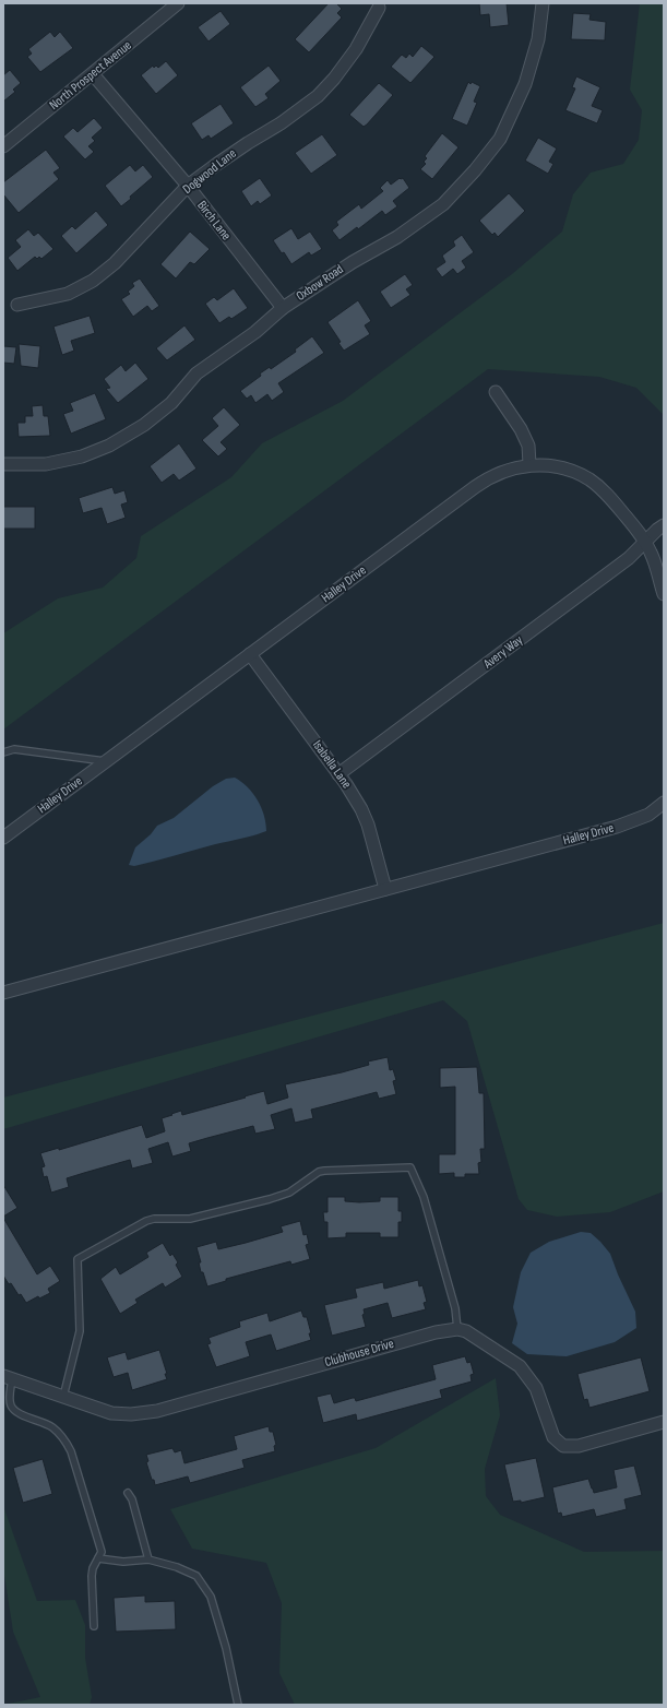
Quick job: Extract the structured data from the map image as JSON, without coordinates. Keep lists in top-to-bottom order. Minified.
{"streets":{"street":["North Prospect Avenue","Dogwood Lane","Birch Lane","Oxbow Road","Halley Drive","Avery Way","Isabella Lane","Clubhouse Drive"]},"crossings":[["North Prospect Avenue","Birch Lane"],["Dogwood Lane","Birch Lane"],["Birch Lane","Oxbow Road"],["Halley Drive","Avery Way"],["Halley Drive","Isabella Lane"],["Avery Way","Isabella Lane"]]}
